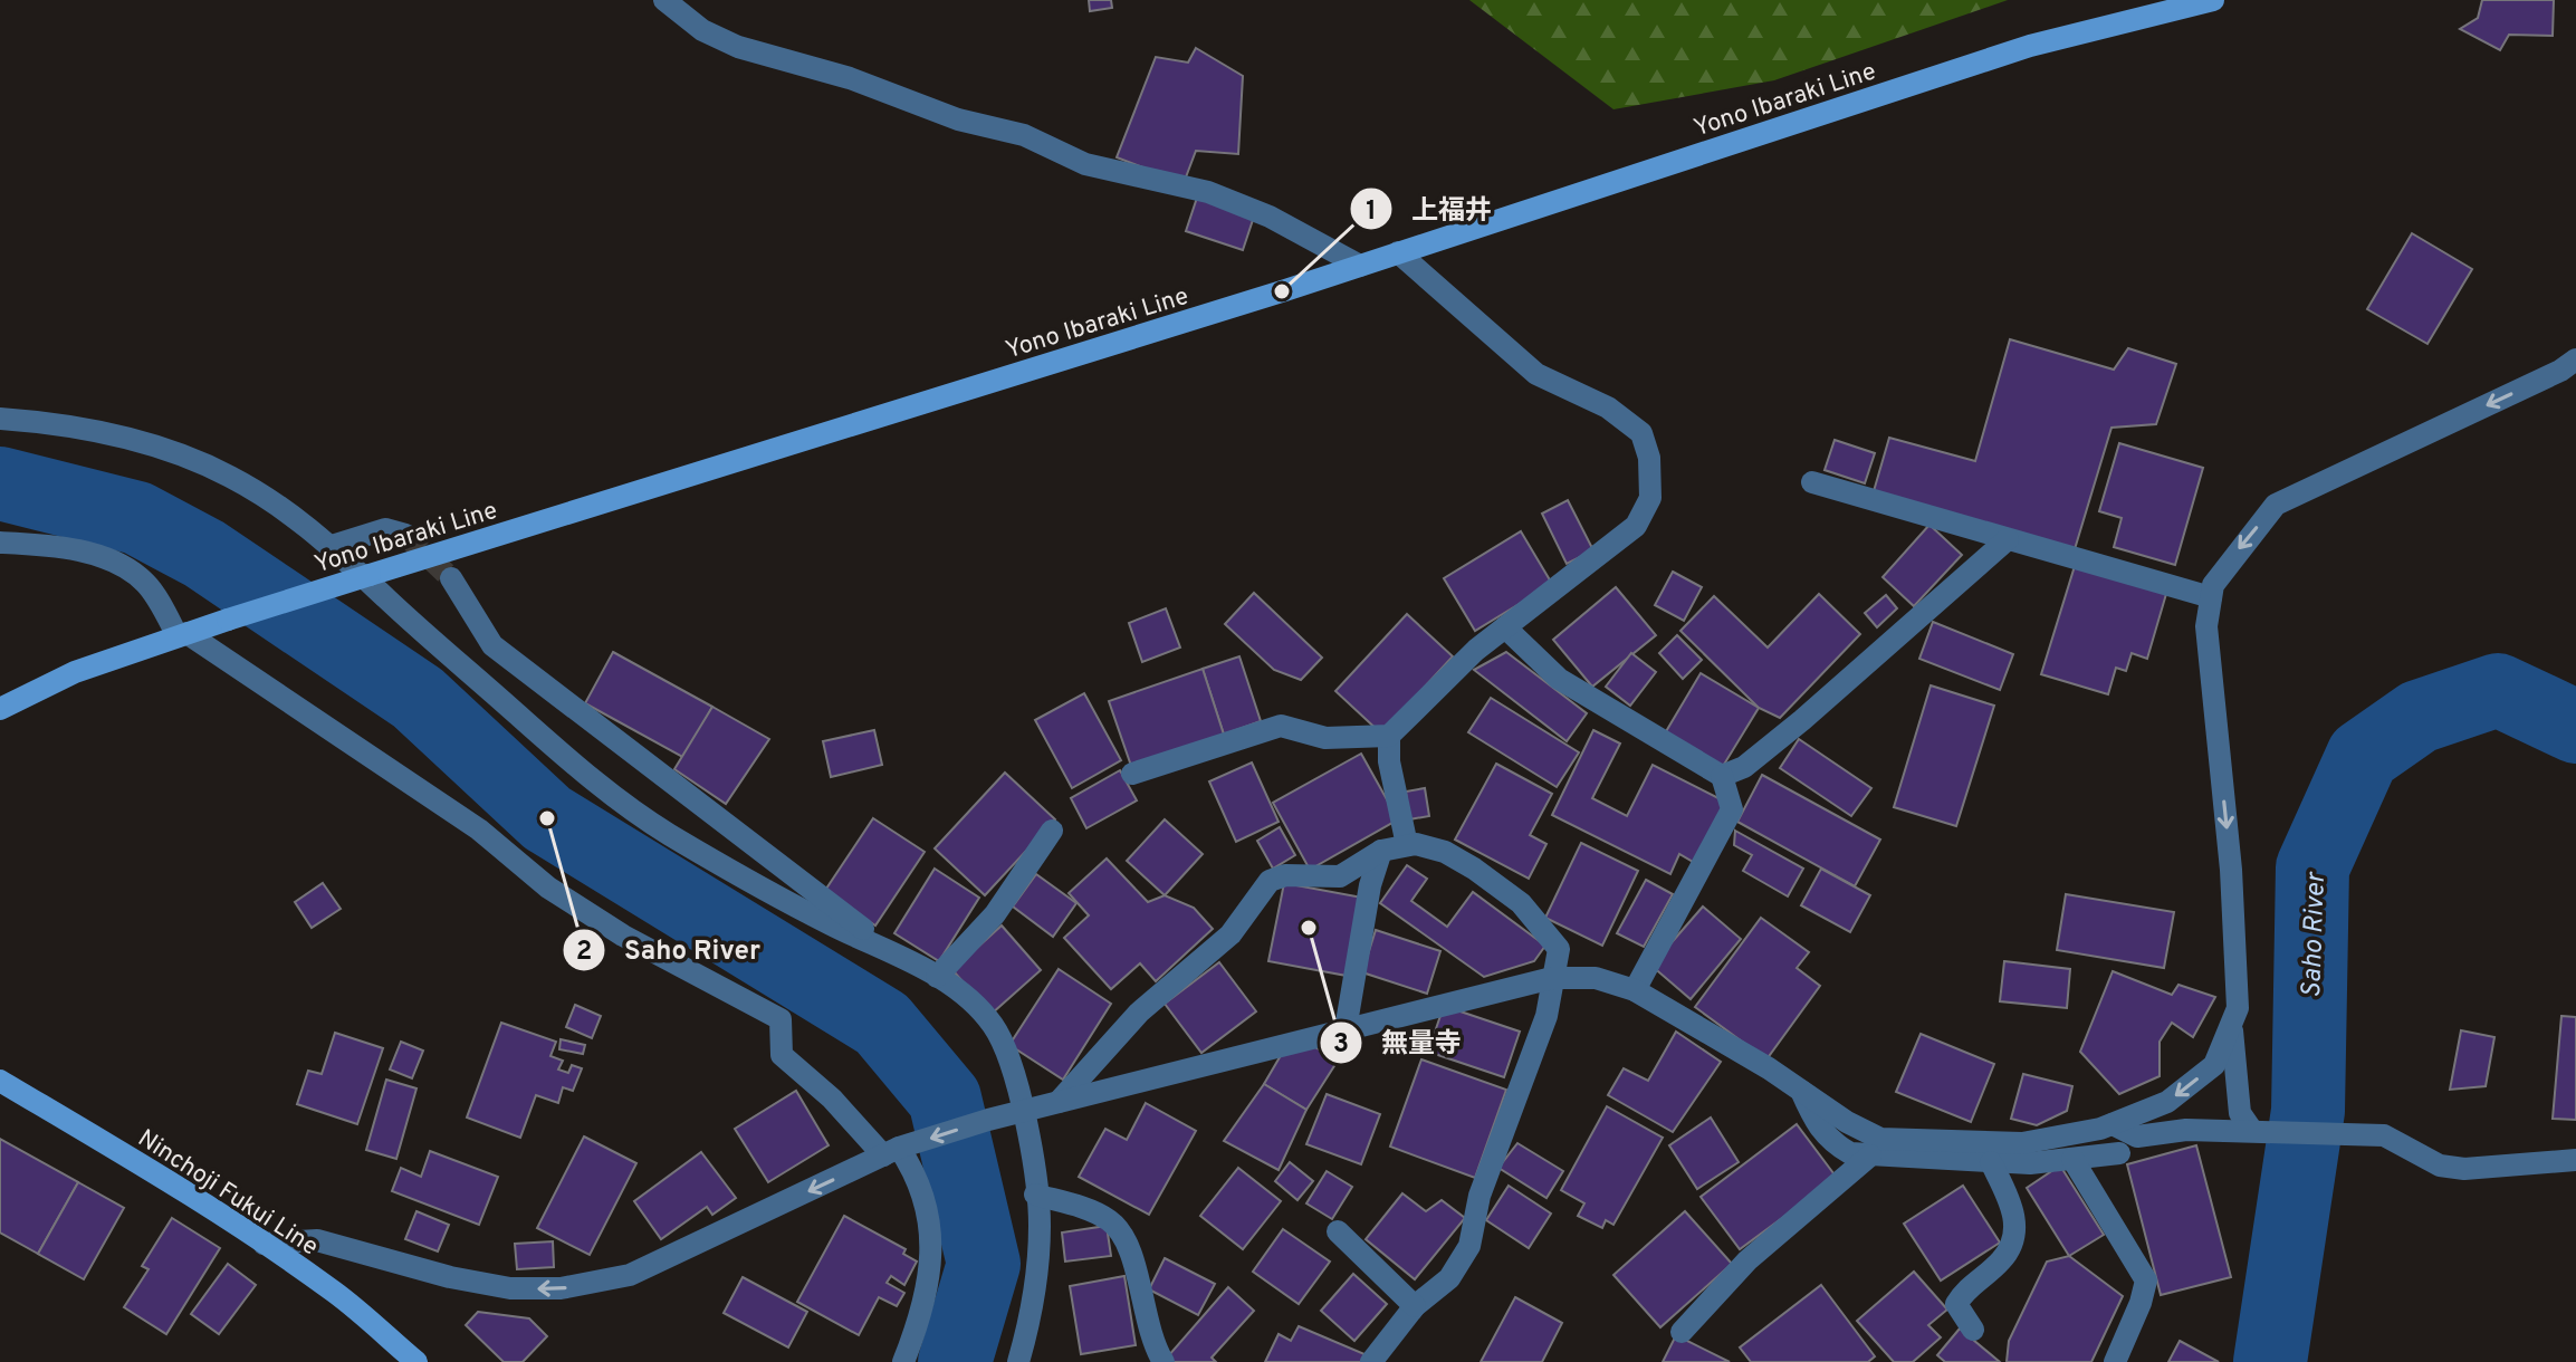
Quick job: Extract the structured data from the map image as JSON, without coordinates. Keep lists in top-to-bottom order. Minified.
{"streets":{"main road":["Yono Ibaraki Line","Ninchoji Fukui Line"]},"water":["Saho River"],"places":["上福井","Saho River","無量寺"]}
